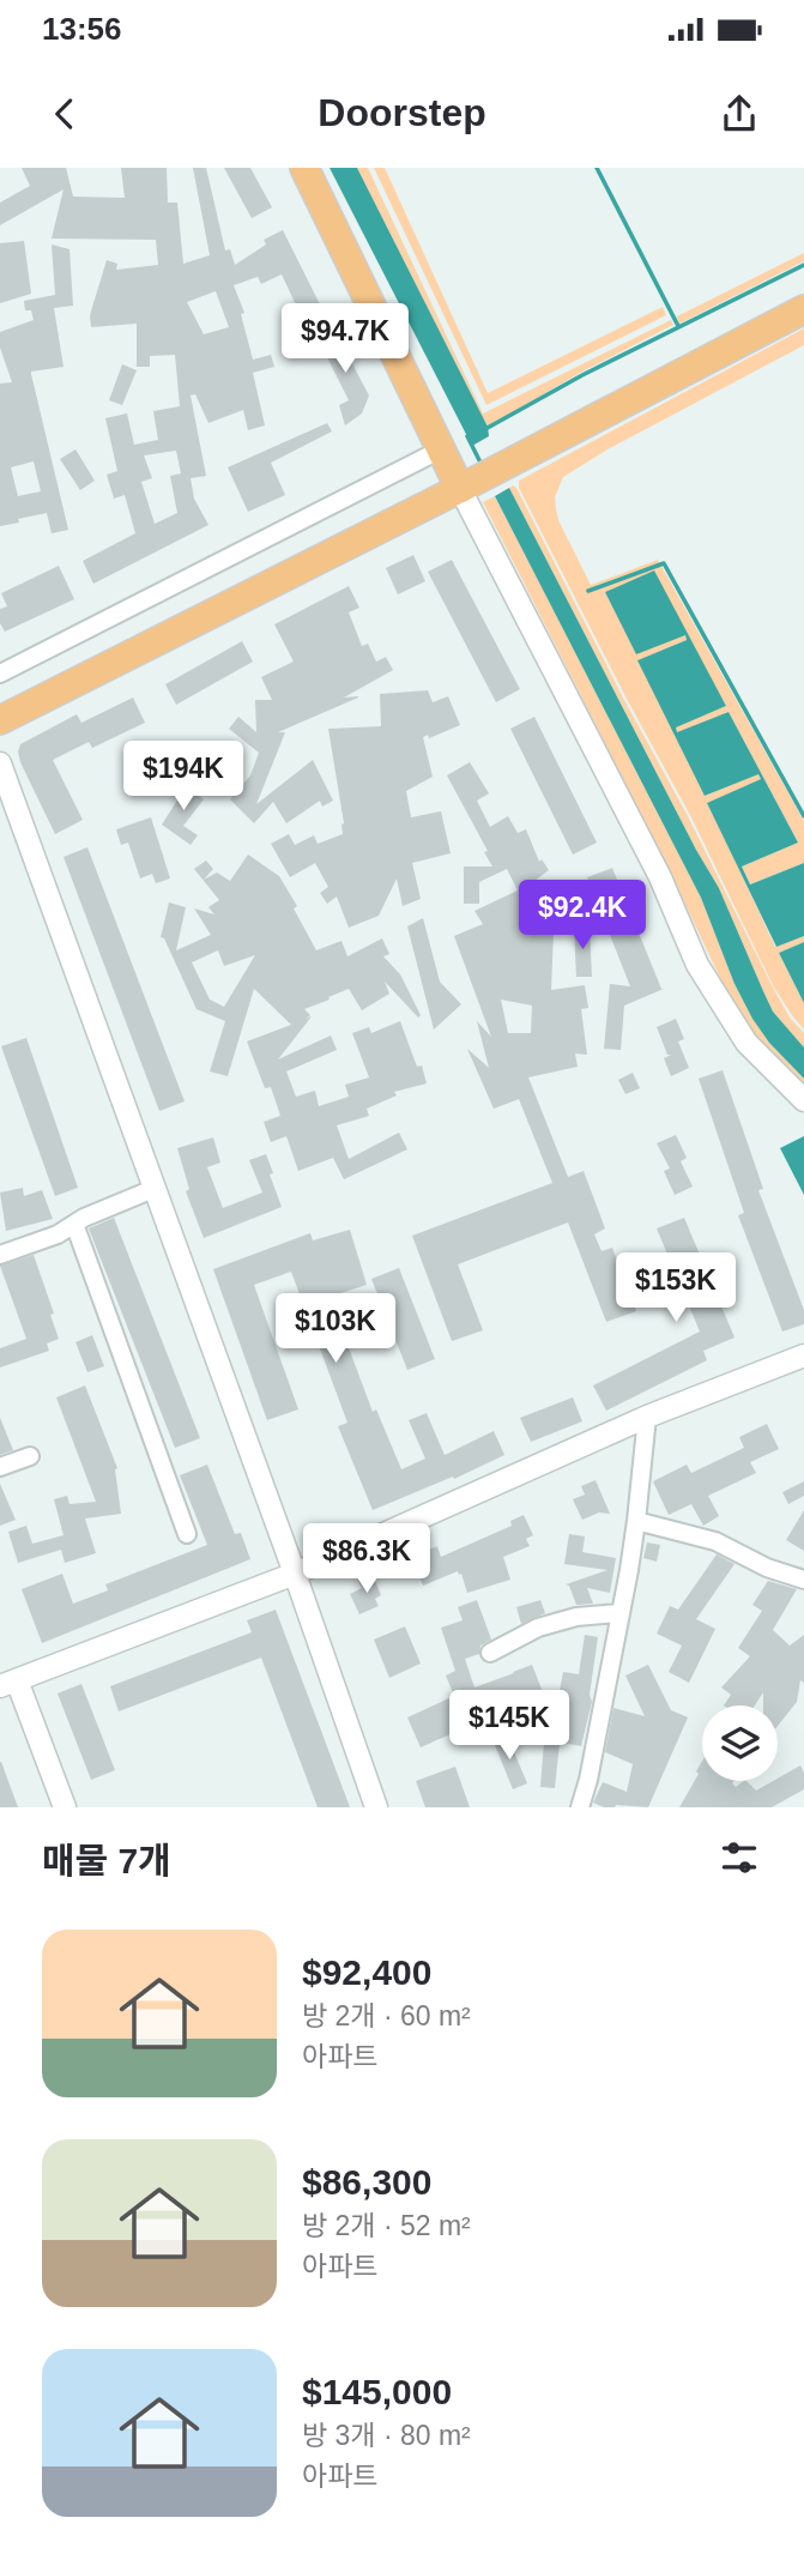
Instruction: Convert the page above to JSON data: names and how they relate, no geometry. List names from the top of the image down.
{
  "page": {
    "status": "13:56",
    "header": "Doorstep",
    "price": [
      "$94.7K",
      "$194K",
      "$92.4K",
      "$153K",
      "$103K",
      "$86.3K",
      "$145K"
    ],
    "heading": "매물 7개",
    "list": [
      {
        "name": "$92,400",
        "note": "방 2개 · 60 m² · 아파트"
      },
      {
        "name": "$86,300",
        "note": "방 2개 · 52 m² · 아파트"
      },
      {
        "name": "$145,000",
        "note": "방 3개 · 80 m² · 아파트"
      }
    ]
  }
}
